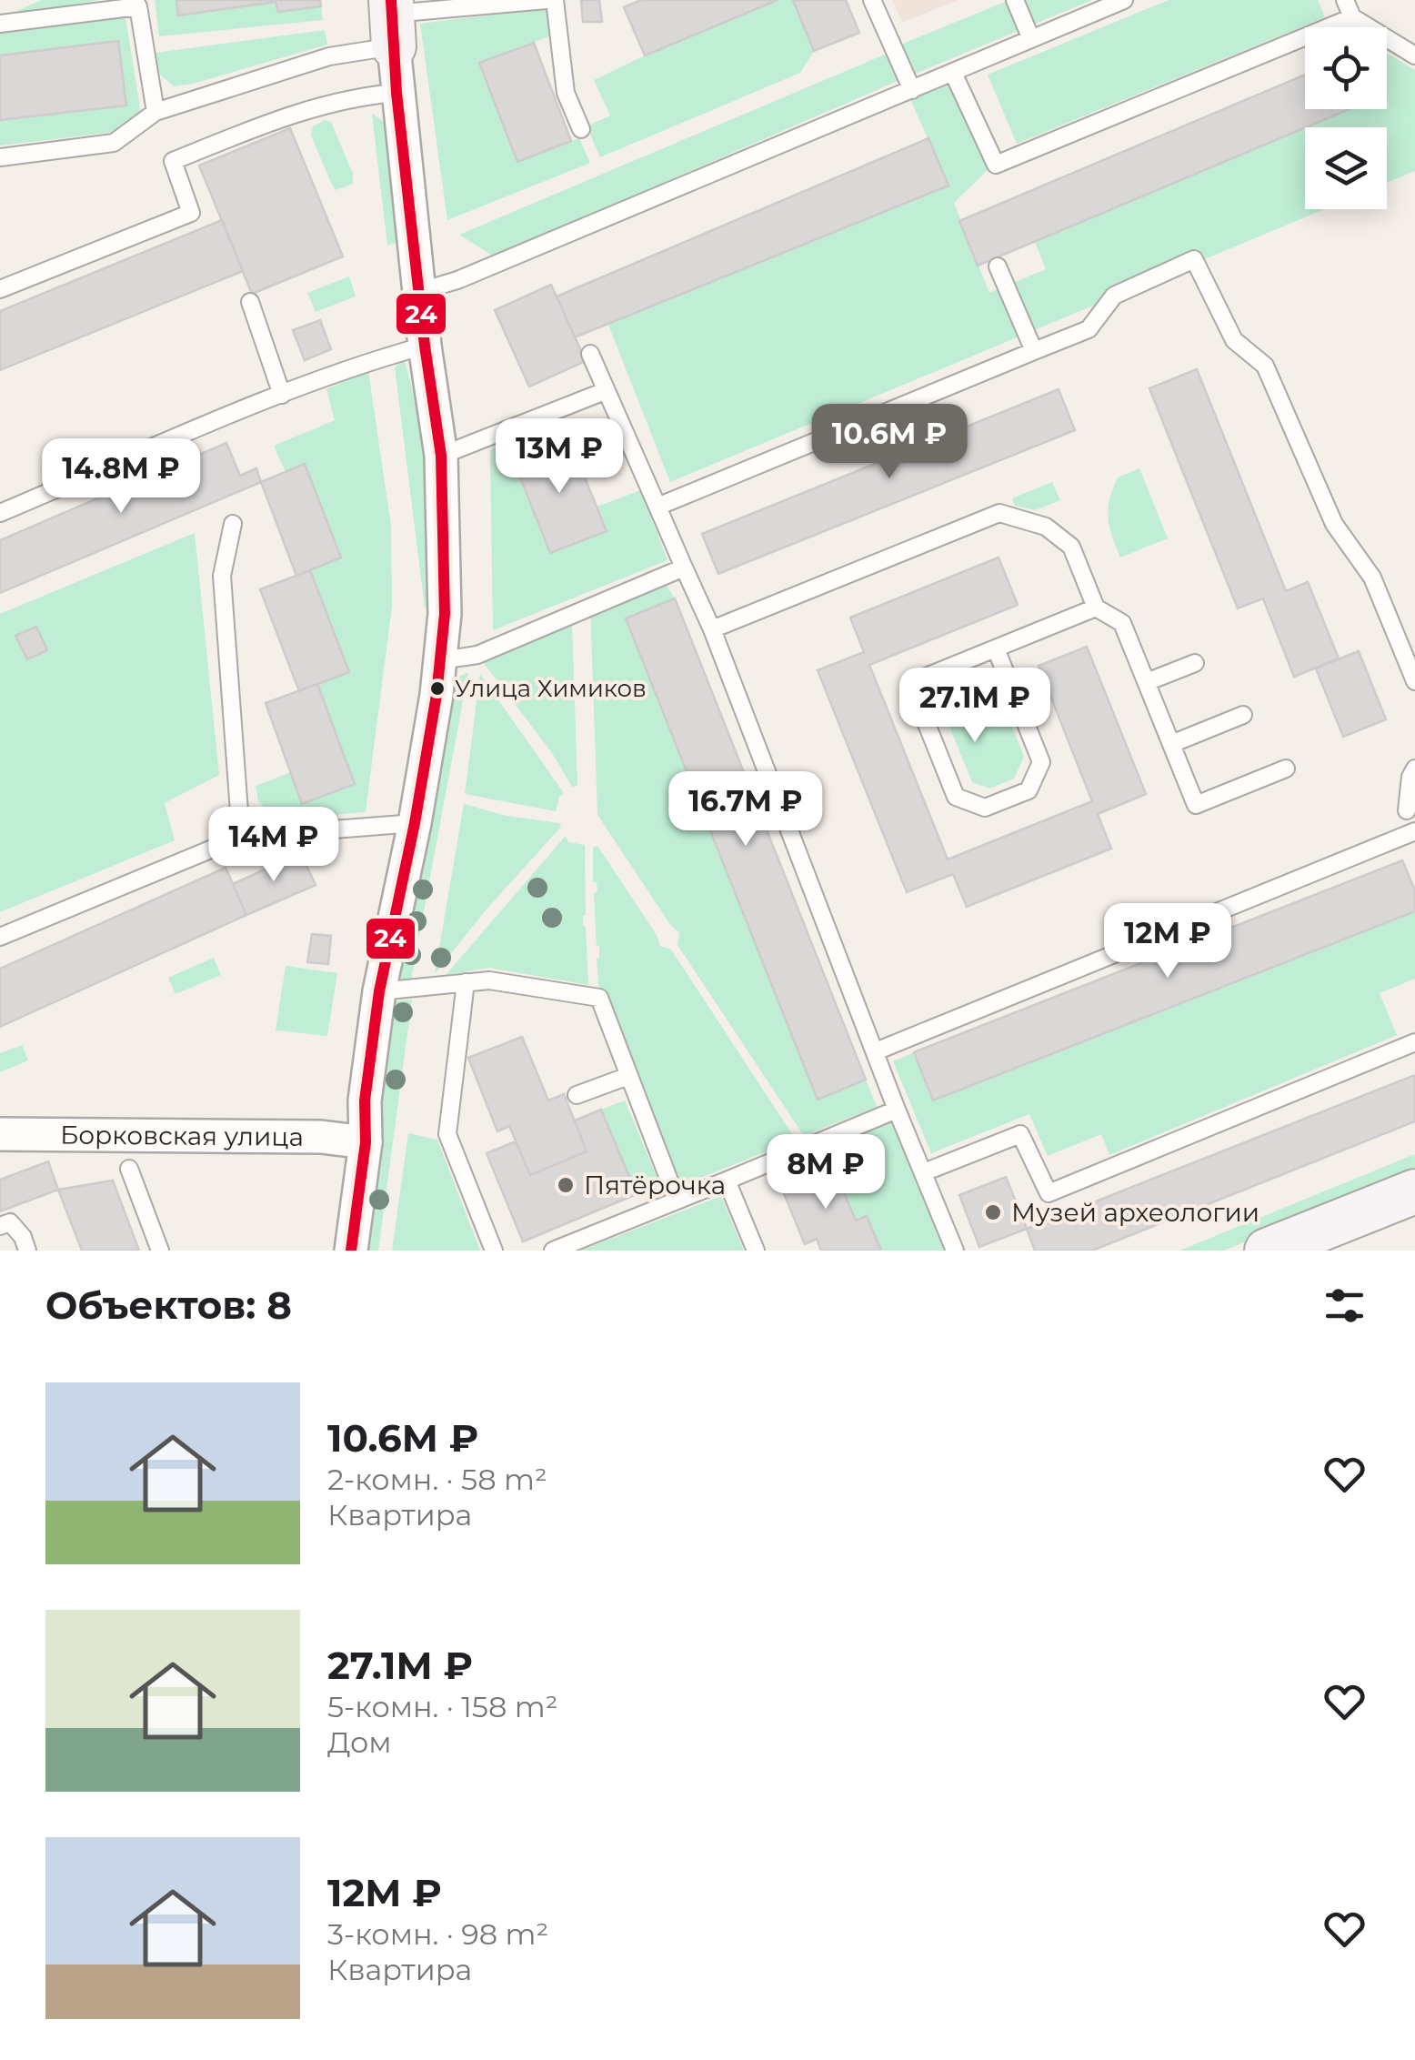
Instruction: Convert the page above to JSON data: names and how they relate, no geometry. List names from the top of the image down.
{
  "streets": {
    "street": ["Борковская улица"]
  },
  "places": ["Улица Химиков", "Пятёрочка", "Музей археологии"],
  "lines": ["transit line 24"],
  "page": {
    "price": [
      "10.6M ₽",
      "13M ₽",
      "14.8M ₽",
      "27.1M ₽",
      "16.7M ₽",
      "14M ₽",
      "12M ₽",
      "8M ₽"
    ],
    "heading": "Объектов: 8",
    "list": [
      {
        "name": "10.6M ₽",
        "note": "2-комн. · 58 m² · Квартира"
      },
      {
        "name": "27.1M ₽",
        "note": "5-комн. · 158 m² · Дом"
      },
      {
        "name": "12M ₽",
        "note": "3-комн. · 98 m² · Квартира"
      }
    ]
  }
}
